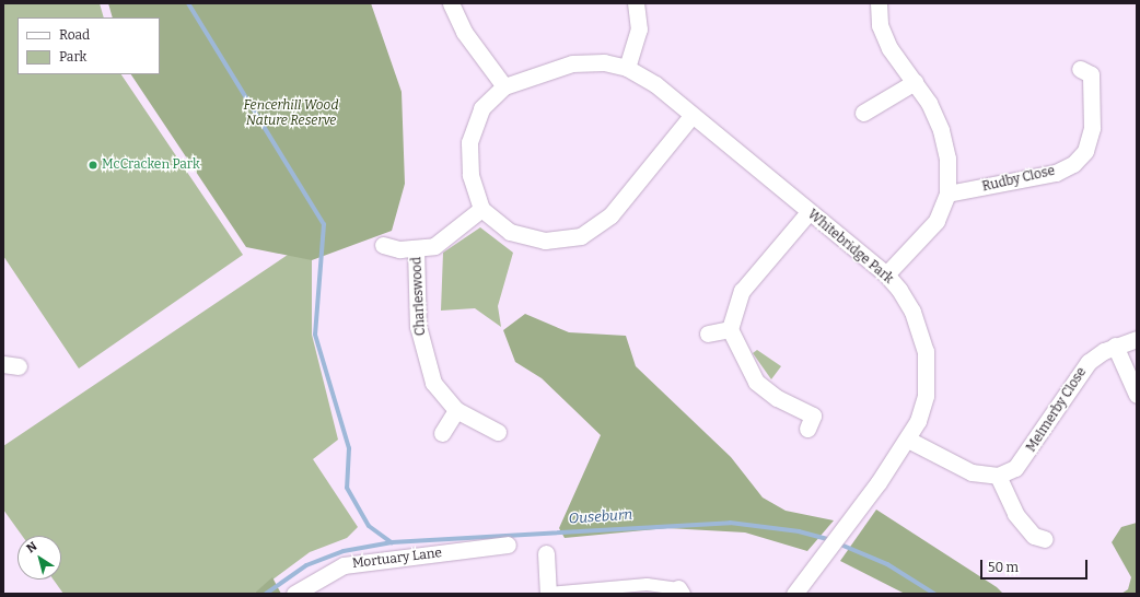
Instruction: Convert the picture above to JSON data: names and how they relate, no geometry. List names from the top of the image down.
{
  "streets": {
    "street": [
      "Rudby Close",
      "Whitebridge Park",
      "Charleswood",
      "Melmerby Close",
      "Mortuary Lane"
    ]
  },
  "water": ["Ouseburn"],
  "parks": ["Fencerhill Wood Nature Reserve"],
  "places": ["McCracken Park"],
  "legend": ["Road", "Park"],
  "scale_bar": "50 m",
  "north": "top left"
}
